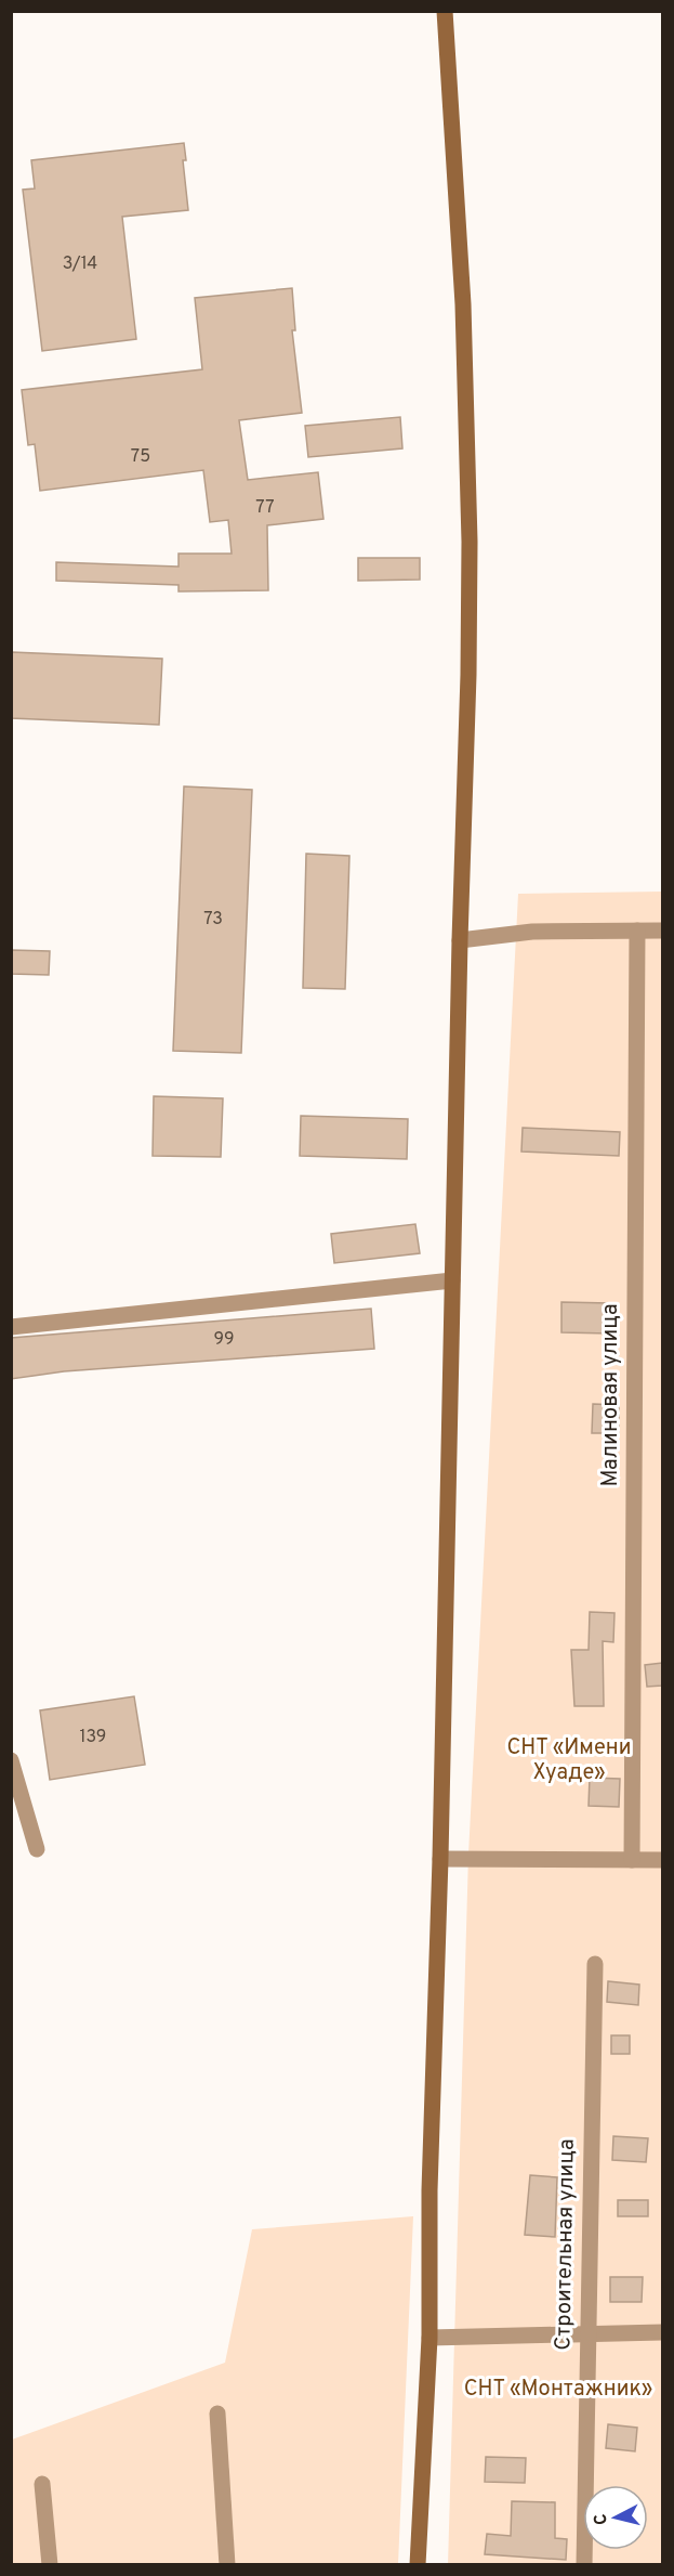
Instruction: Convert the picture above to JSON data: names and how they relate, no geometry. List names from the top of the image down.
{
  "streets": {
    "street": ["Малиновая улица", "Строительная улица"]
  },
  "parks": ["СНТ «Имени Хуаде»", "СНТ «Монтажник»"],
  "house_numbers": [
    "3/14",
    "75",
    "77",
    "73",
    "99",
    "139"
  ],
  "north": "left"
}
